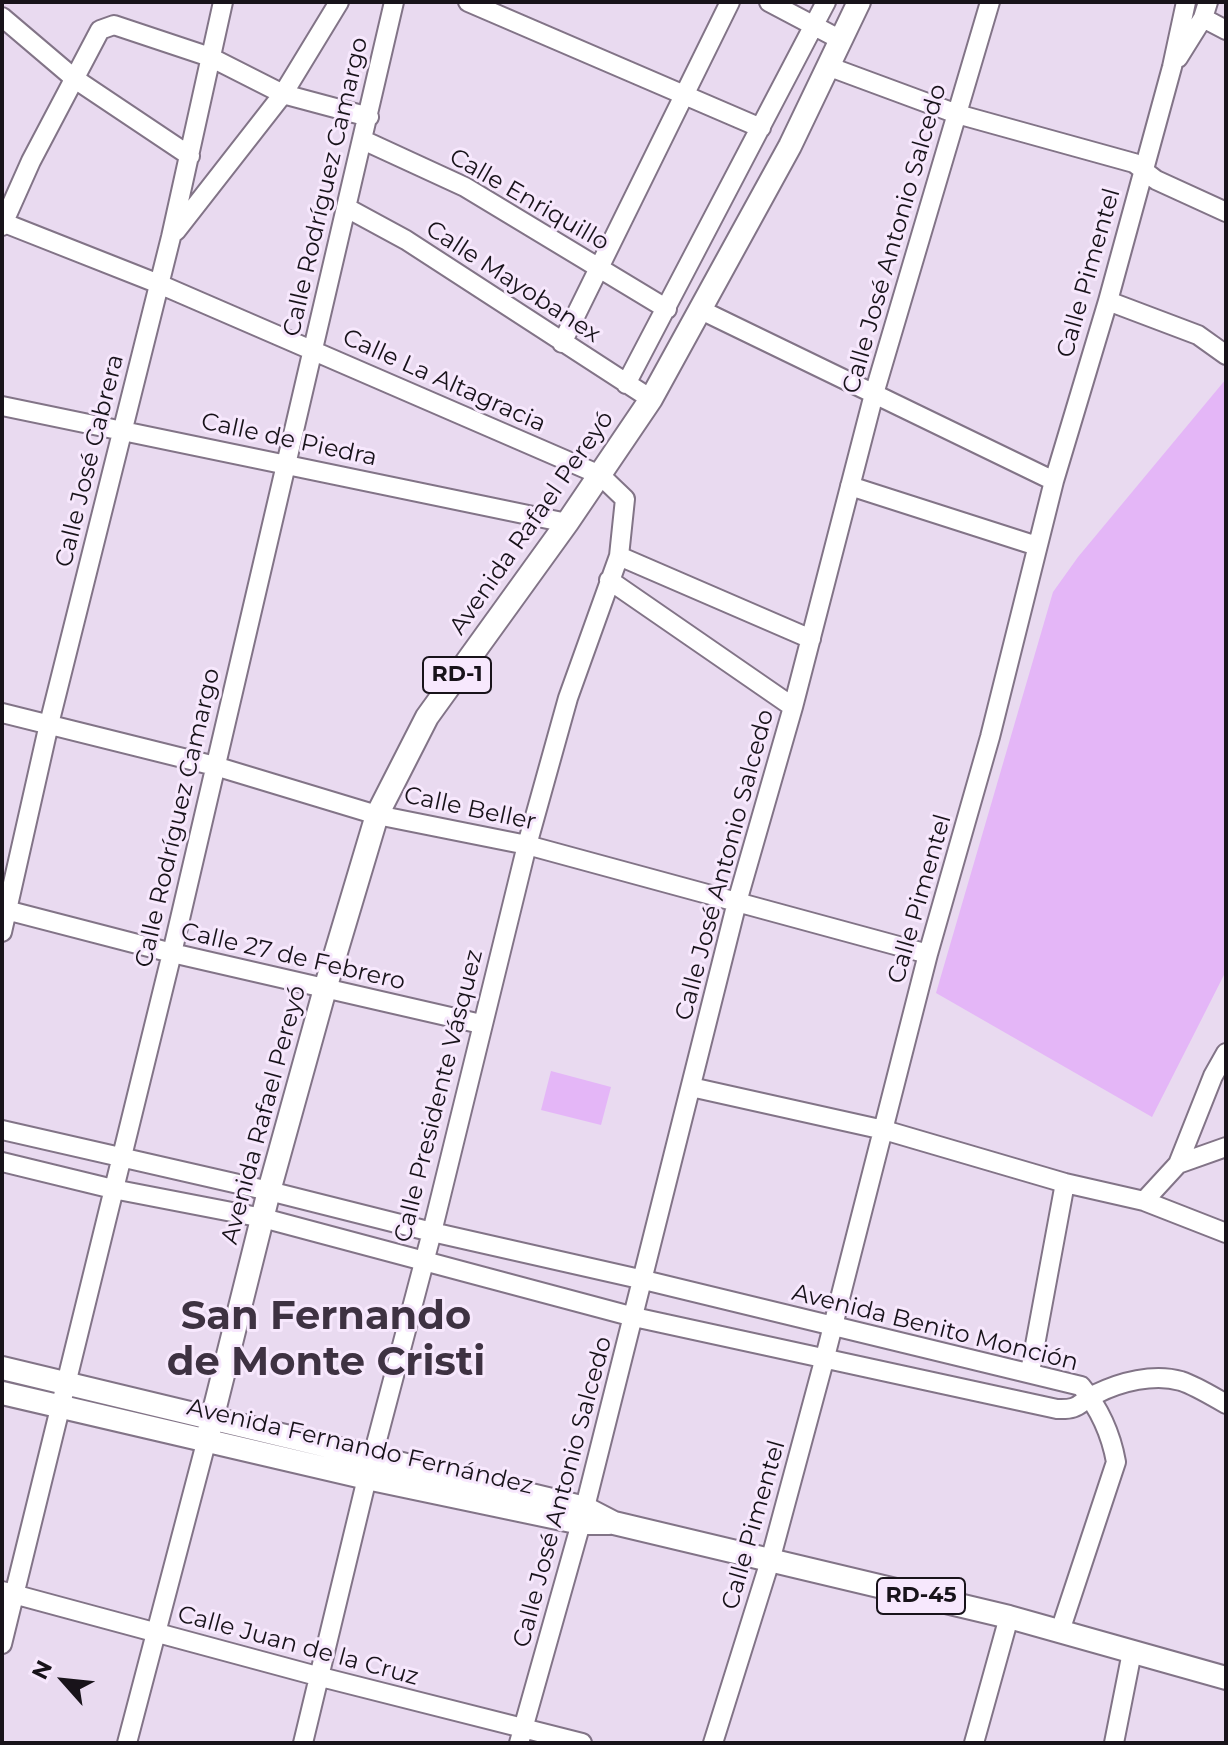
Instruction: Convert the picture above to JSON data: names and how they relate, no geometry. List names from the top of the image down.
{
  "streets": {
    "main road": [
      "Avenida Rafael Pereyó",
      "RD-1",
      "Avenida Fernando Fernández",
      "RD-45"
    ],
    "street": [
      "Calle Rodríguez Camargo",
      "Calle Enriquillo",
      "Calle José Antonio Salcedo",
      "Calle Pimentel",
      "Calle Mayobanex",
      "Calle La Altagracia",
      "Calle de Piedra",
      "Calle José Cabrera",
      "Calle Beller",
      "Calle 27 de Febrero",
      "Calle Presidente Vásquez",
      "Avenida Benito Monción",
      "Calle Juan de la Cruz"
    ]
  },
  "crossings": [
    ["Calle Rodríguez Camargo", "Calle Enriquillo"],
    ["Calle Rodríguez Camargo", "Calle Mayobanex"],
    ["Calle Rodríguez Camargo", "Calle La Altagracia"],
    ["Calle Rodríguez Camargo", "Calle de Piedra"],
    ["Calle Rodríguez Camargo", "Calle Beller"],
    ["Calle Rodríguez Camargo", "Calle 27 de Febrero"],
    ["Calle Rodríguez Camargo", "Avenida Benito Monción"],
    ["Calle Rodríguez Camargo", "Avenida Fernando Fernández"],
    ["Calle Rodríguez Camargo", "Calle Juan de la Cruz"],
    ["Calle José Antonio Salcedo", "Calle Beller"],
    ["Calle José Antonio Salcedo", "Avenida Benito Monción"],
    ["Calle José Antonio Salcedo", "Avenida Fernando Fernández"],
    ["Calle José Antonio Salcedo", "Calle Juan de la Cruz"],
    ["Calle Pimentel", "Calle Beller"],
    ["Calle Pimentel", "Avenida Benito Monción"],
    ["Calle Pimentel", "Avenida Fernando Fernández"],
    ["Calle Mayobanex", "Avenida Rafael Pereyó"],
    ["Calle La Altagracia", "Calle José Cabrera"],
    ["Calle La Altagracia", "Avenida Rafael Pereyó"],
    ["Calle La Altagracia", "Calle Presidente Vásquez"],
    ["Calle de Piedra", "Calle José Cabrera"],
    ["Calle de Piedra", "Avenida Rafael Pereyó"],
    ["Calle José Cabrera", "Calle Beller"],
    ["Calle José Cabrera", "Calle 27 de Febrero"],
    ["Avenida Rafael Pereyó", "RD-1"],
    ["Avenida Rafael Pereyó", "Calle Beller"],
    ["Avenida Rafael Pereyó", "Calle 27 de Febrero"],
    ["Avenida Rafael Pereyó", "Calle Presidente Vásquez"],
    ["Avenida Rafael Pereyó", "Avenida Benito Monción"],
    ["Avenida Rafael Pereyó", "Avenida Fernando Fernández"],
    ["RD-1", "Avenida Fernando Fernández"],
    ["RD-1", "Calle Juan de la Cruz"],
    ["Calle Beller", "Calle Presidente Vásquez"],
    ["Calle 27 de Febrero", "Calle Presidente Vásquez"],
    ["Calle Presidente Vásquez", "Avenida Benito Monción"],
    ["Calle Presidente Vásquez", "Avenida Fernando Fernández"],
    ["Calle Presidente Vásquez", "Calle Juan de la Cruz"]
  ],
  "districts": ["San Fernando de Monte Cristi"],
  "north": "top left"
}
